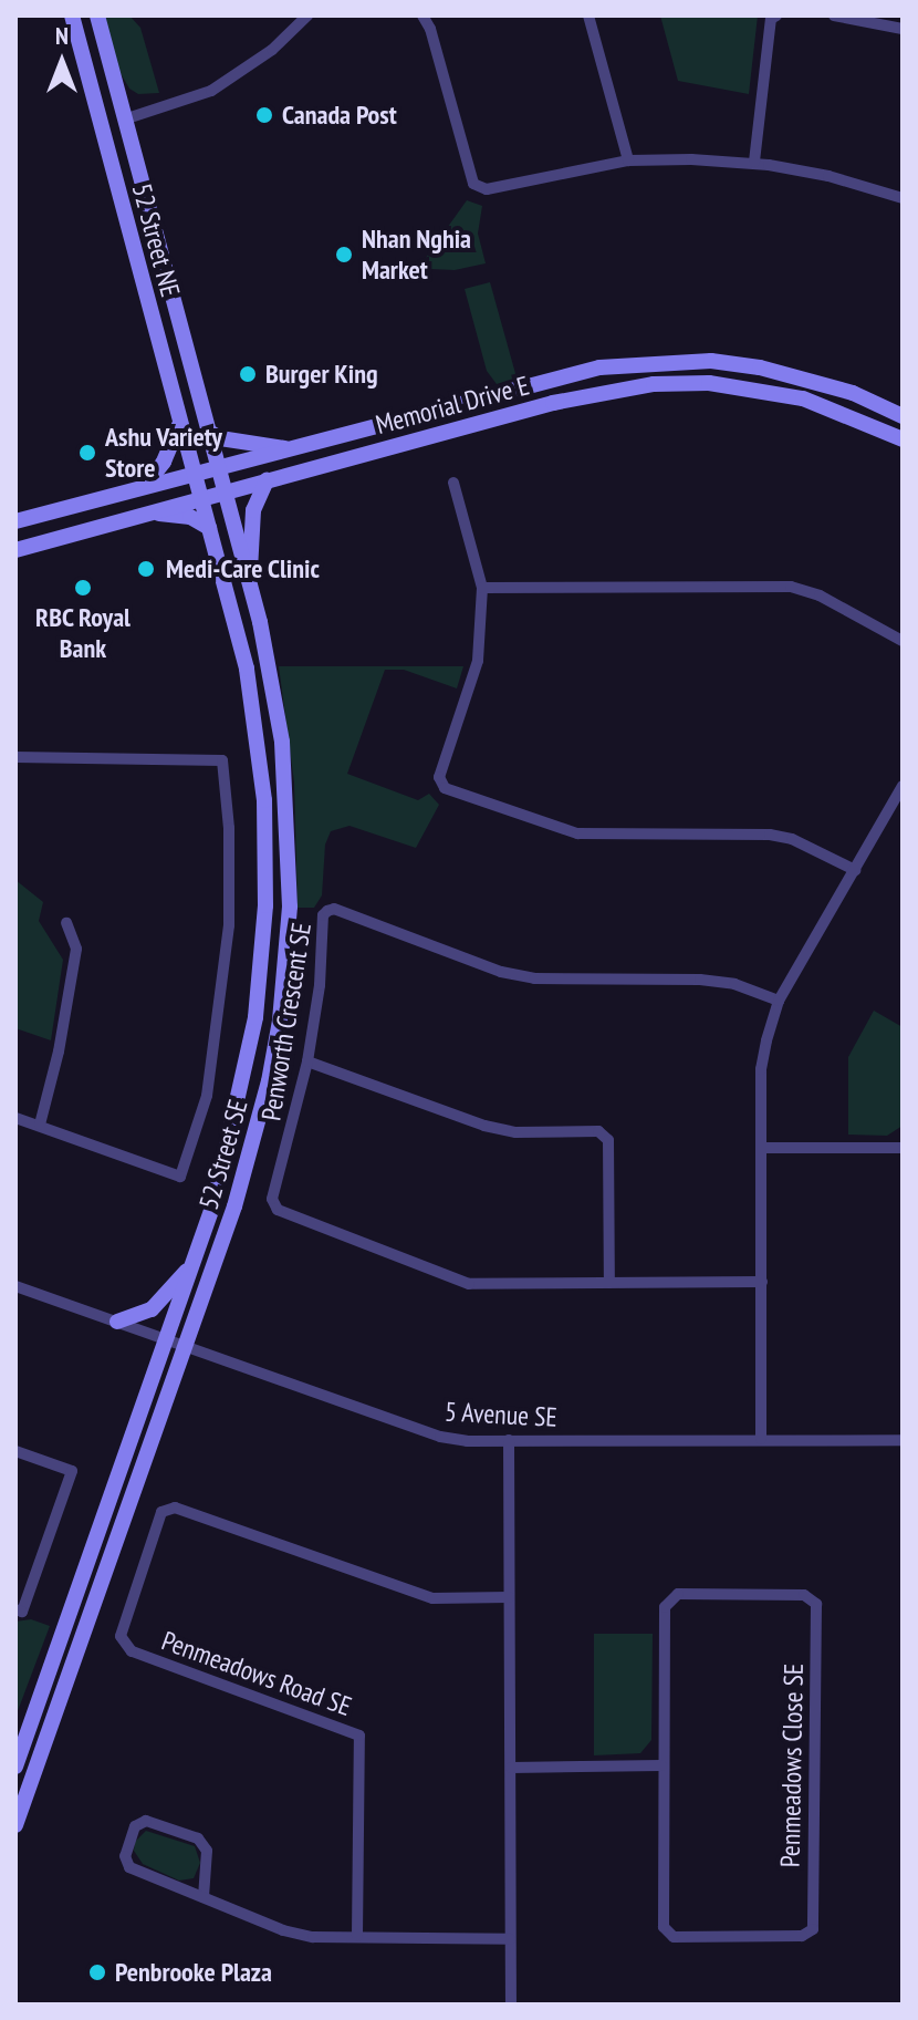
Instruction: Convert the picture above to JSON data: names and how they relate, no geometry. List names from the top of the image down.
{
  "streets": {
    "main road": ["52 Street NE", "Memorial Drive E", "52 Street SE"],
    "street": [
      "Penworth Crescent SE",
      "5 Avenue SE",
      "Penmeadows Road SE",
      "Penmeadows Close SE"
    ]
  },
  "crossings": [
    ["52 Street NE", "Memorial Drive E"],
    ["52 Street NE", "52 Street SE"],
    ["Memorial Drive E", "52 Street SE"],
    ["52 Street SE", "5 Avenue SE"]
  ],
  "places": [
    "Canada Post",
    "Nhan Nghia Market",
    "Burger King",
    "Ashu Variety Store",
    "Medi-Care Clinic",
    "RBC Royal Bank",
    "Penbrooke Plaza"
  ],
  "north": "top"
}
